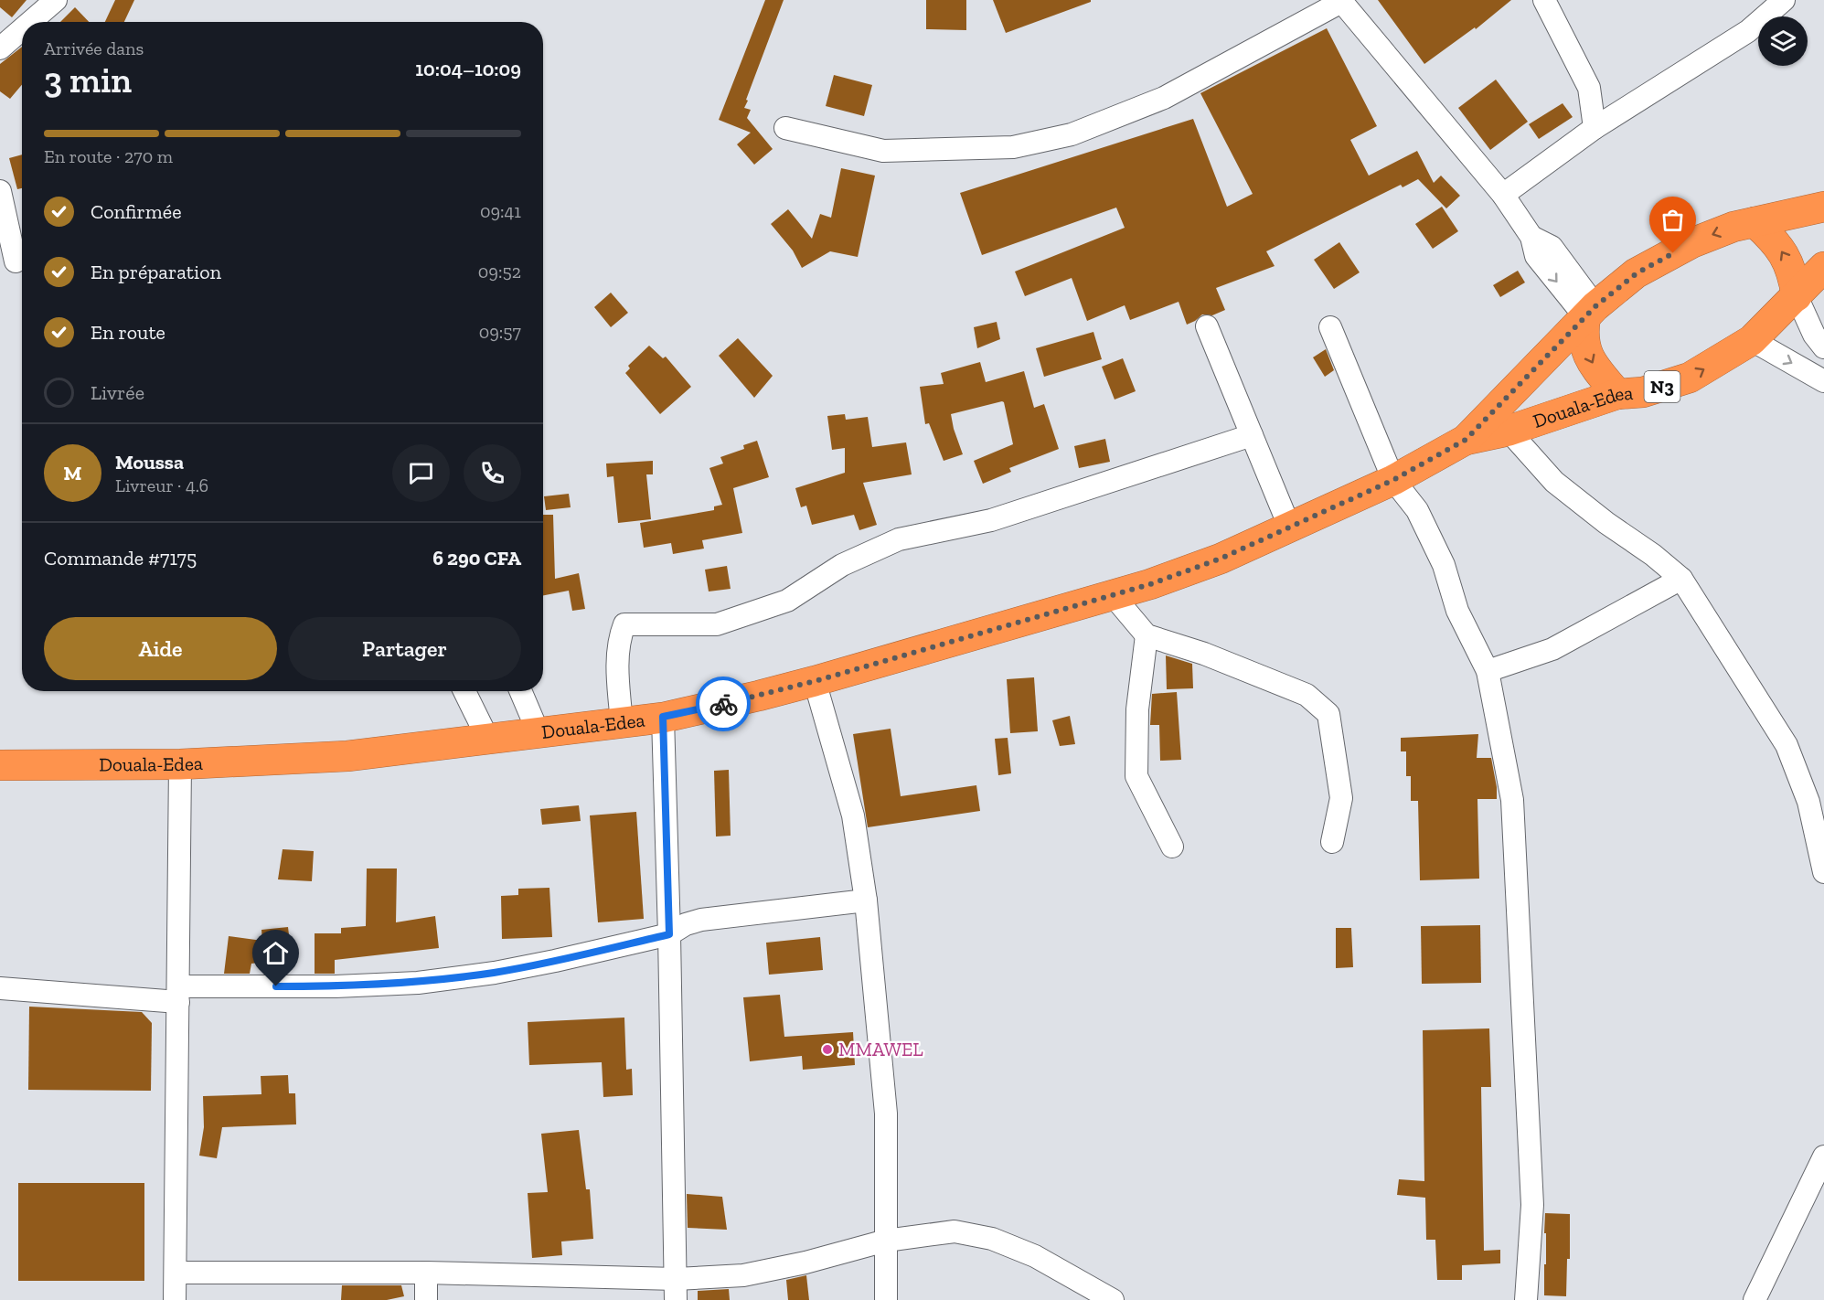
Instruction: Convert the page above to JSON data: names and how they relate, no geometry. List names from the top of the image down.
{
  "streets": {
    "highway": ["N3", "Douala-Edea"]
  },
  "places": ["MMAWEL"],
  "page": {
    "heading": ["3 min", "Arrivée dans", "10:04–10:09"],
    "panel": [
      "Moussa",
      "Livreur · 4.6",
      "Commande #7175",
      "6 290 CFA"
    ],
    "bar": "En route · 270 m",
    "list": [
      ["Confirmée", "09:41"],
      ["En préparation", "09:52"],
      ["En route", "09:57"],
      "Livrée"
    ],
    "round": "M",
    "buttons": ["Aide", "Partager"]
  }
}
